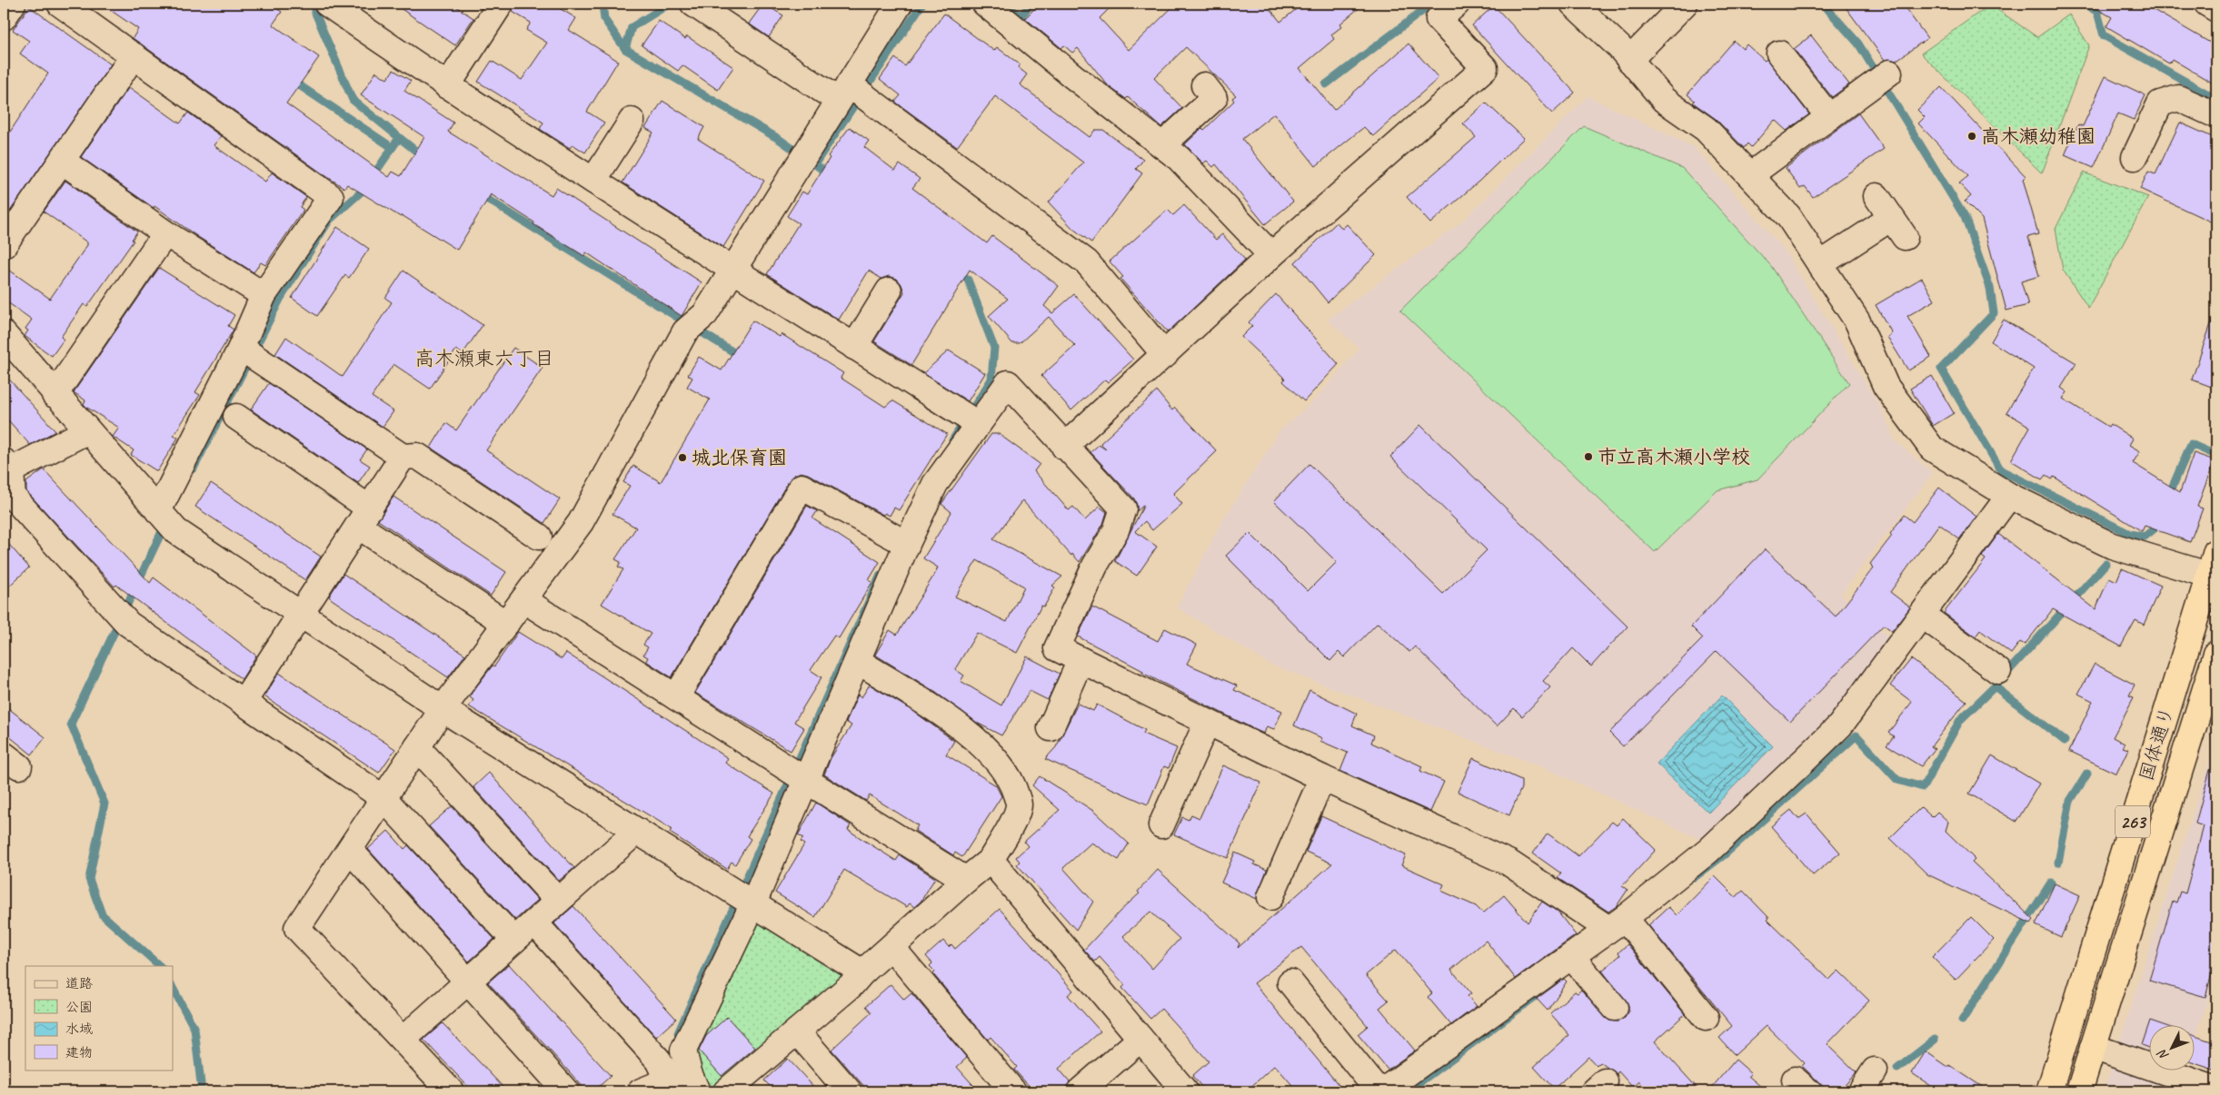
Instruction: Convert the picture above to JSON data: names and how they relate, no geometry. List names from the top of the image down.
{
  "streets": {
    "highway": ["国体通り", "263"]
  },
  "districts": ["高木瀬東六丁目"],
  "places": ["高木瀬幼稚園", "市立高木瀬小学校", "城北保育園"],
  "legend": [
    "道路",
    "公園",
    "水域",
    "建物"
  ],
  "north": "bottom left"
}
